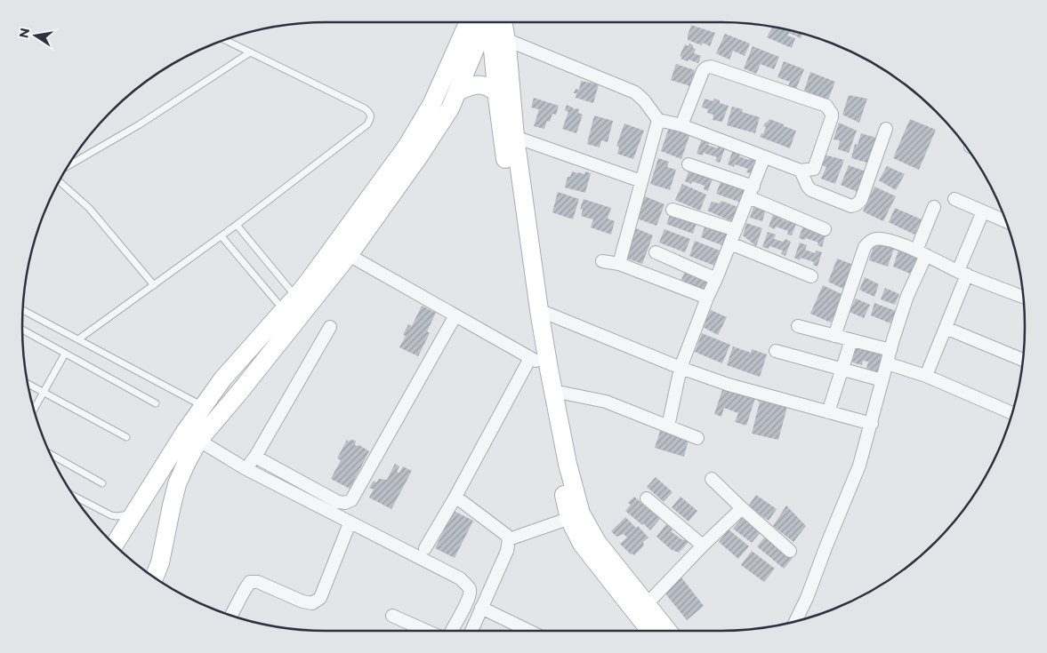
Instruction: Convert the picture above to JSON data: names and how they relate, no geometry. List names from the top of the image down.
{
  "north": "left"
}
